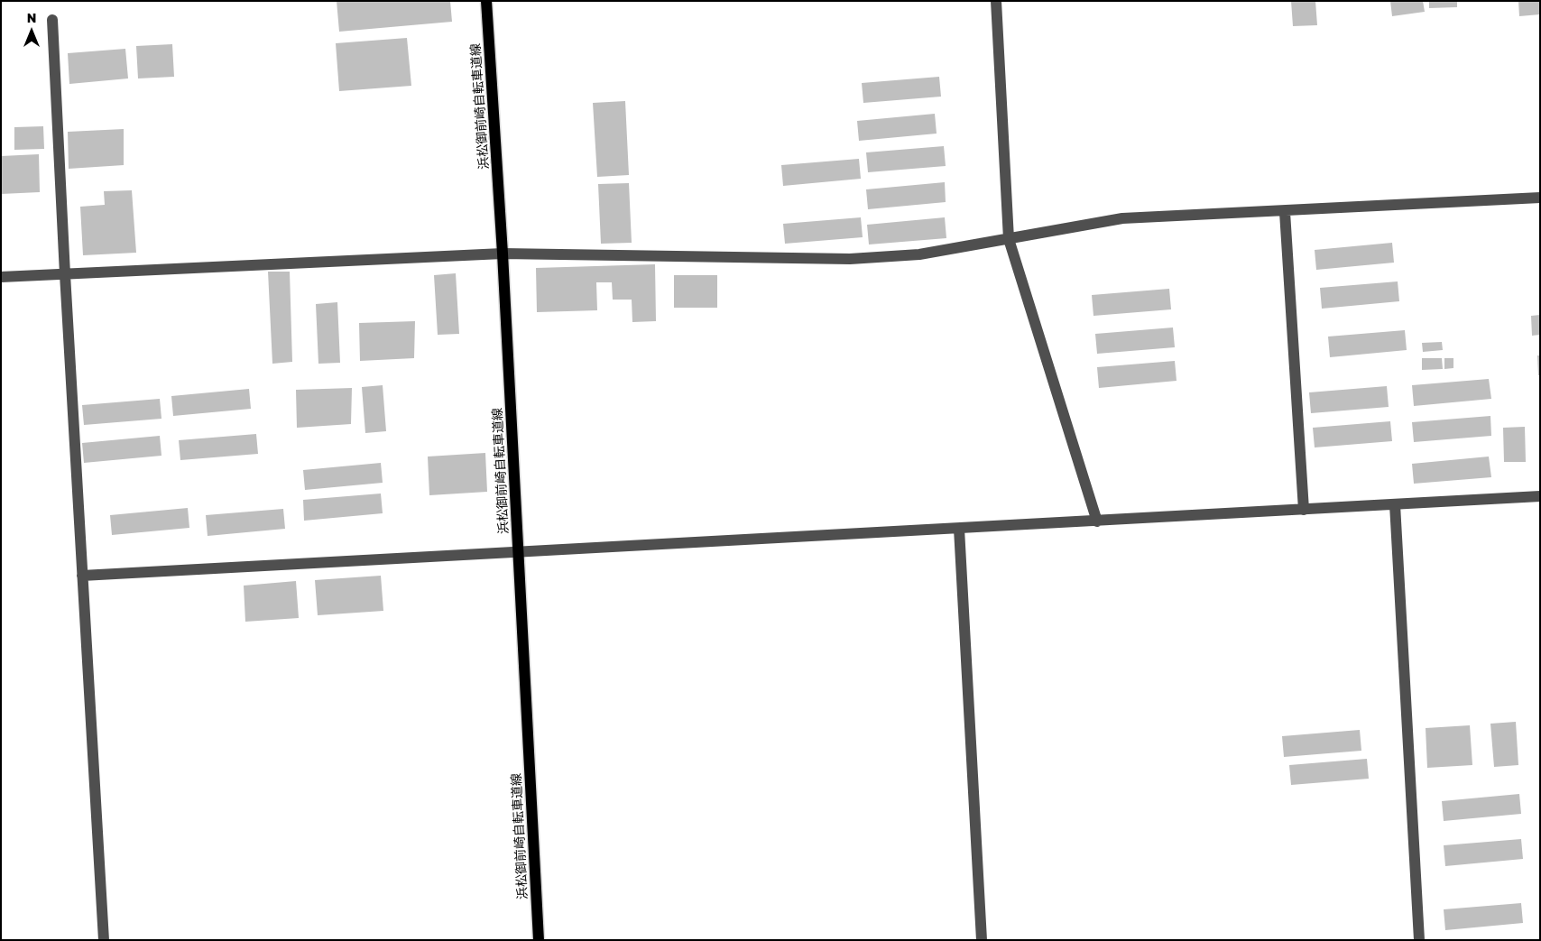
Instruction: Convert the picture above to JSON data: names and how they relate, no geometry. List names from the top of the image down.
{
  "streets": {
    "main road": ["浜松御前崎自転車道線"]
  },
  "north": "top"
}
